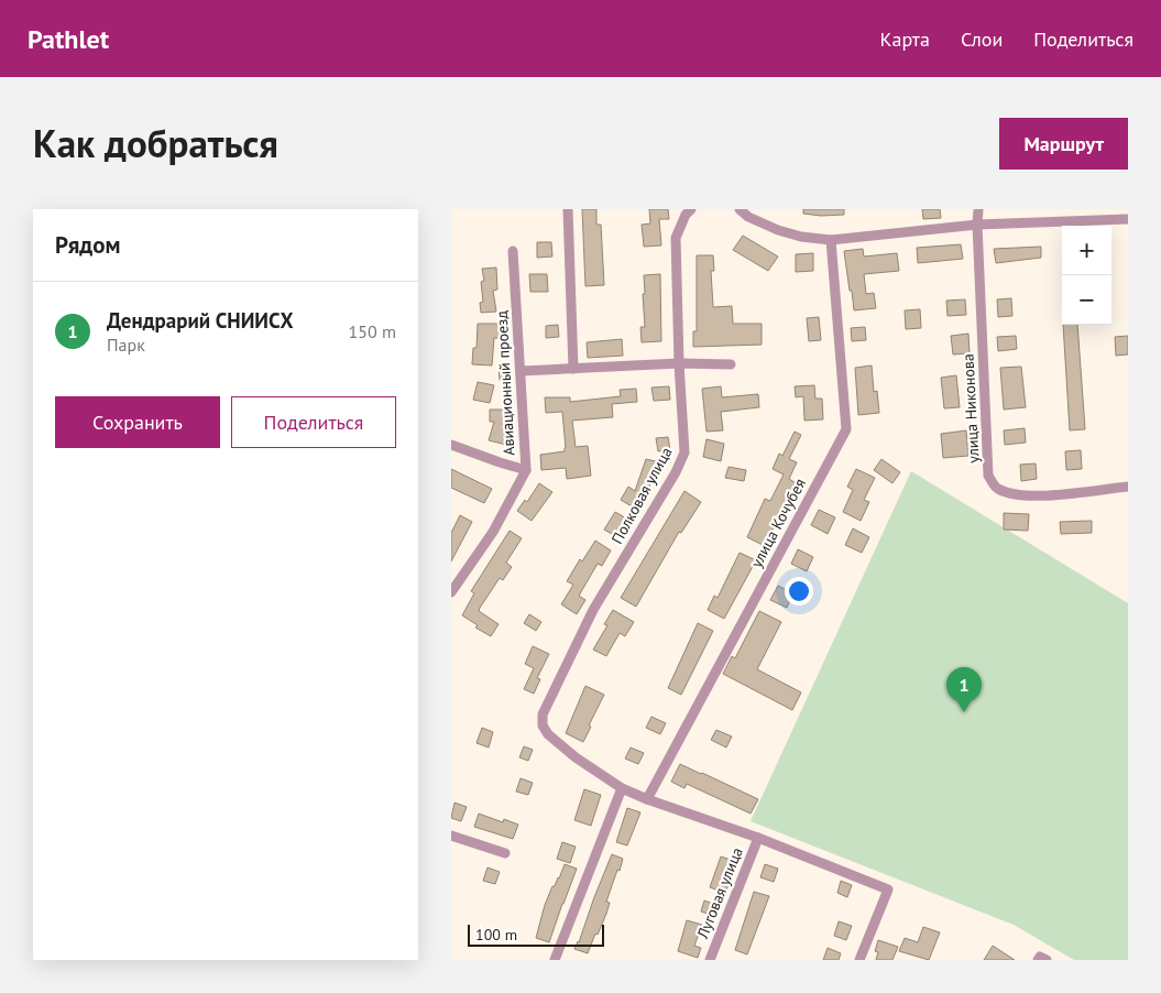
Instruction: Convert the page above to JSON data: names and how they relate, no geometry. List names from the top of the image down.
{
  "streets": {
    "street": [
      "Авиационный проезд",
      "улица Никонова",
      "Полковая улица",
      "улица Кочубея",
      "Луговая улица"
    ]
  },
  "scale_bar": "100 m",
  "page": {
    "header": "Pathlet",
    "nav": ["Карта", "Слои", "Поделиться"],
    "title": "Как добраться",
    "buttons": [
      "Маршрут",
      ["Сохранить", "Поделиться"]
    ],
    "heading": "Рядом",
    "map_buttons": ["+", "−"],
    "list": [
      {
        "mark": "1",
        "name": "Дендрарий СНИИСХ",
        "note": "Парк",
        "value": "150 m"
      }
    ],
    "pins": "1",
    "scale": "100 m"
  }
}
